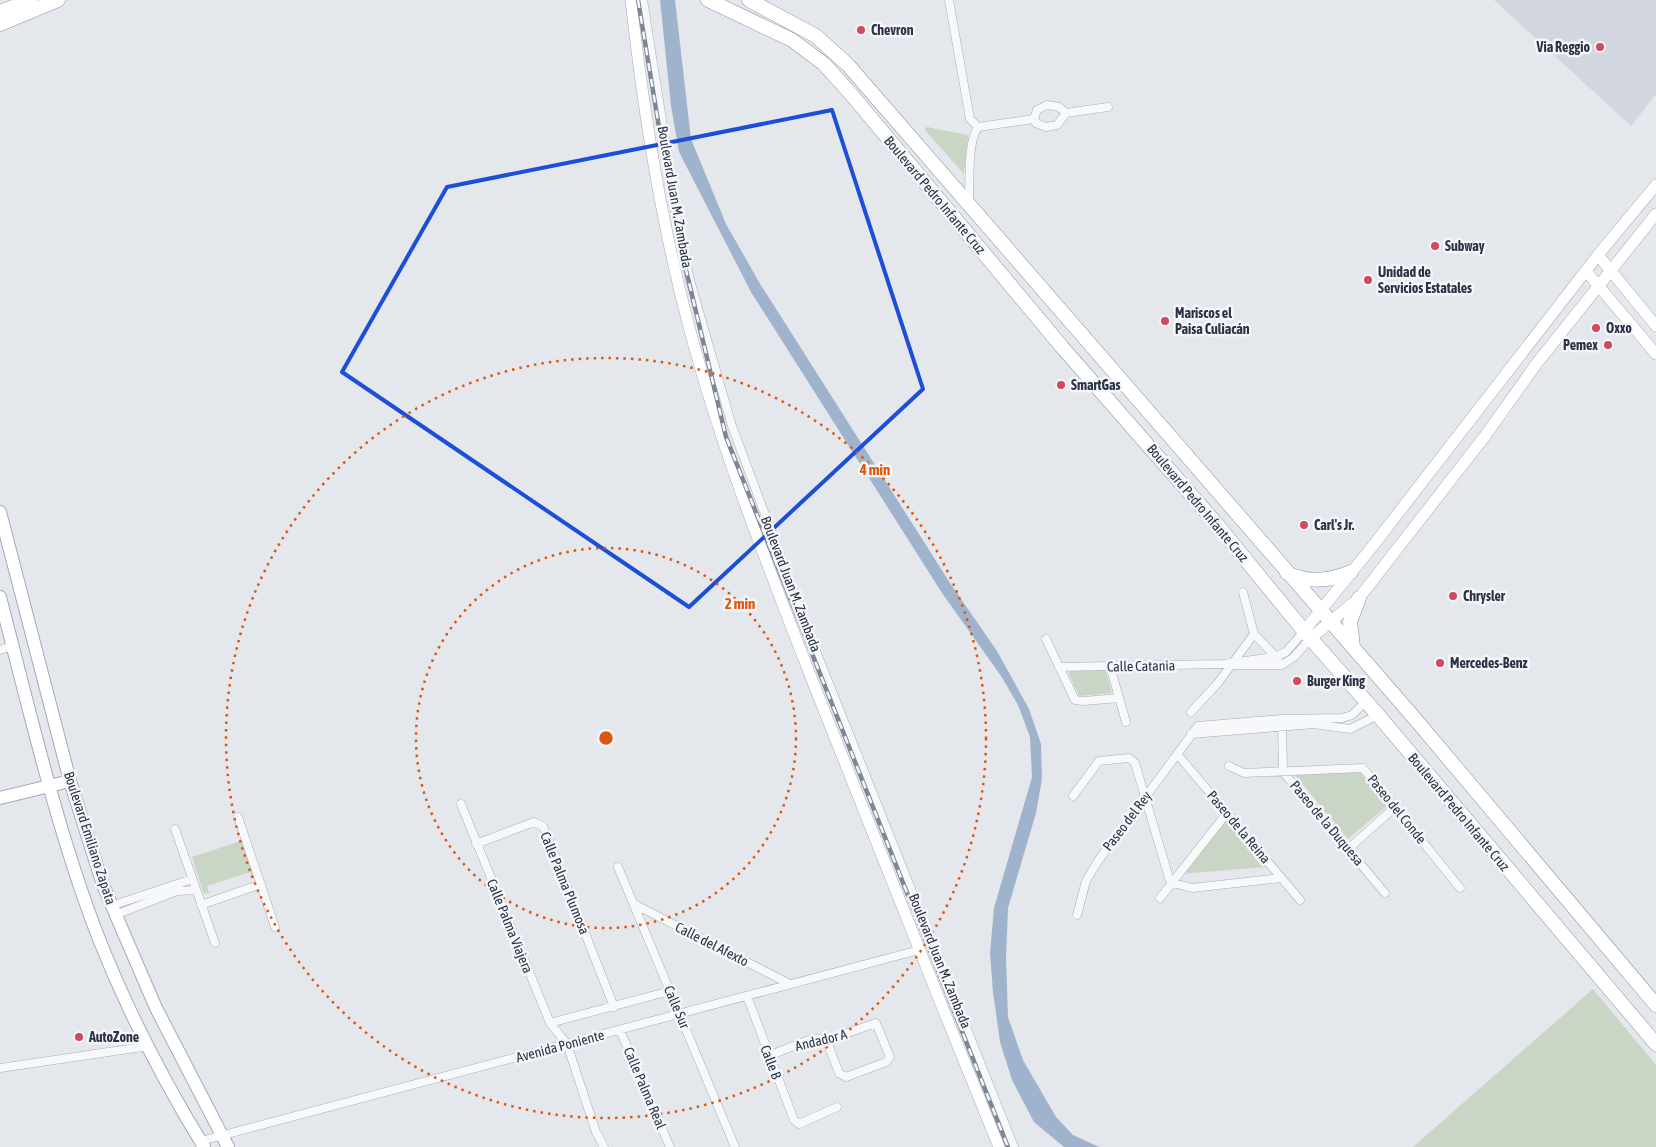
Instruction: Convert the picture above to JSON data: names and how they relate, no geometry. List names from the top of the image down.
{
  "streets": {
    "highway": ["Boulevard Pedro Infante Cruz"],
    "main road": ["Boulevard Emiliano Zapata"],
    "street": [
      "Boulevard Juan M. Zambada",
      "Calle Catania",
      "Paseo del Conde",
      "Paseo del Rey",
      "Paseo de la Duquesa",
      "Paseo de la Reina",
      "Calle Palma Plumosa",
      "Calle Palma Viajera",
      "Calle del Afexto",
      "Calle Sur",
      "Andador A",
      "Avenida Poniente",
      "Calle B",
      "Calle Palma Real"
    ]
  },
  "crossings": [
    ["Boulevard Pedro Infante Cruz", "Paseo del Rey"],
    ["Boulevard Juan M. Zambada", "Avenida Poniente"],
    ["Paseo del Conde", "Paseo de la Duquesa"],
    ["Paseo del Rey", "Paseo de la Duquesa"],
    ["Paseo del Rey", "Paseo de la Reina"],
    ["Boulevard Emiliano Zapata", "Avenida Poniente"],
    ["Calle Palma Plumosa", "Calle Palma Viajera"],
    ["Calle Palma Viajera", "Avenida Poniente"],
    ["Calle del Afexto", "Calle Sur"],
    ["Calle del Afexto", "Avenida Poniente"],
    ["Calle Sur", "Avenida Poniente"],
    ["Andador A", "Calle B"],
    ["Avenida Poniente", "Calle B"],
    ["Avenida Poniente", "Calle Palma Real"]
  ],
  "places": [
    "Chevron",
    "Via Reggio",
    "Subway",
    "Unidad de Servicios Estatales",
    "Mariscos el Paisa Culiacán",
    "Oxxo",
    "Pemex",
    "SmartGas",
    "Carl's Jr.",
    "Chrysler",
    "Mercedes-Benz",
    "Burger King",
    "AutoZone"
  ],
  "rings": ["4 min", "2 min"]
}
